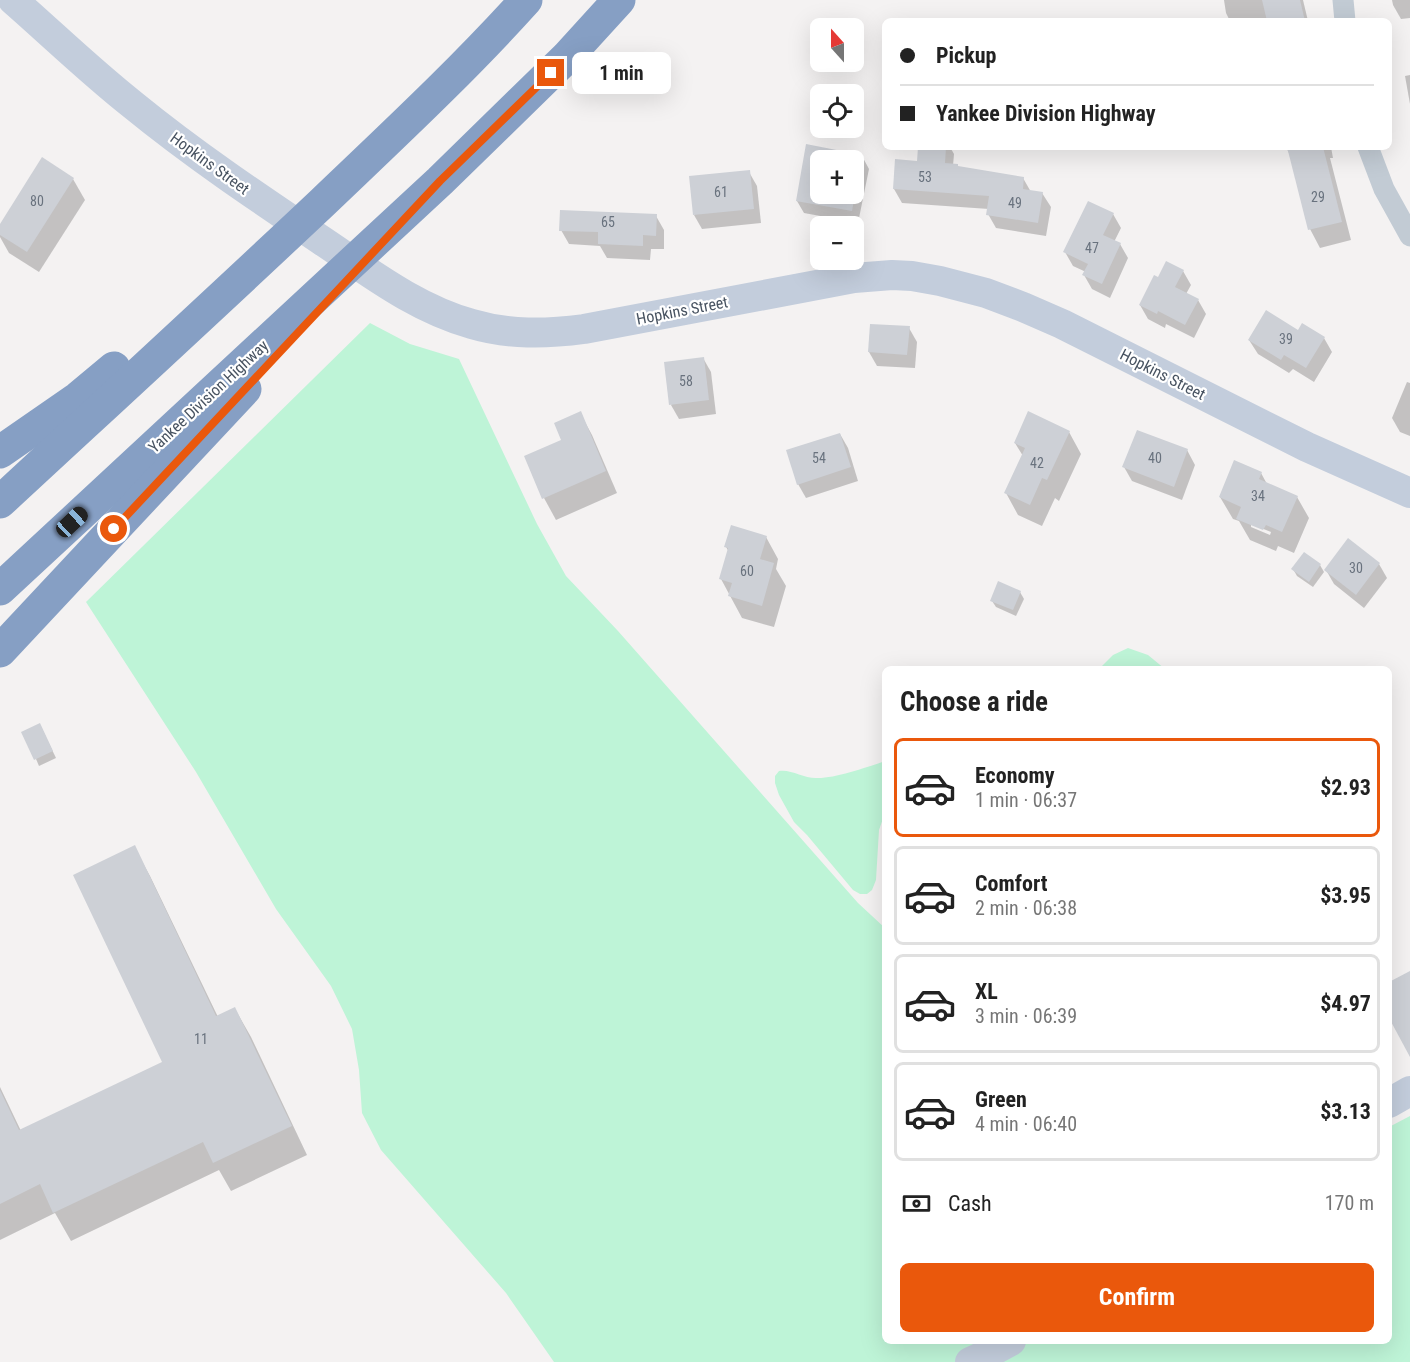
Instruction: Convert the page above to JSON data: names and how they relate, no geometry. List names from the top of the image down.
{
  "streets": {
    "highway": ["Yankee Division Highway"],
    "main road": ["Hopkins Street"]
  },
  "house_numbers": [
    "53",
    "61",
    "29",
    "80",
    "49",
    "65",
    "47",
    "39",
    "58",
    "54",
    "40",
    "42",
    "34",
    "30",
    "60",
    "11"
  ],
  "north": "top",
  "page": {
    "map_buttons": ["+", "−"],
    "banner": ["Pickup", "Yankee Division Highway"],
    "bubble": "1 min",
    "heading": "Choose a ride",
    "list": [
      {
        "name": "Economy",
        "note": "1 min · 06:37",
        "value": "$2.93"
      },
      {
        "name": "Comfort",
        "note": "2 min · 06:38",
        "value": "$3.95"
      },
      {
        "name": "XL",
        "note": "3 min · 06:39",
        "value": "$4.97"
      },
      {
        "name": "Green",
        "note": "4 min · 06:40",
        "value": "$3.13"
      }
    ],
    "pay": ["Cash", "170 m"],
    "buttons": "Confirm"
  }
}
